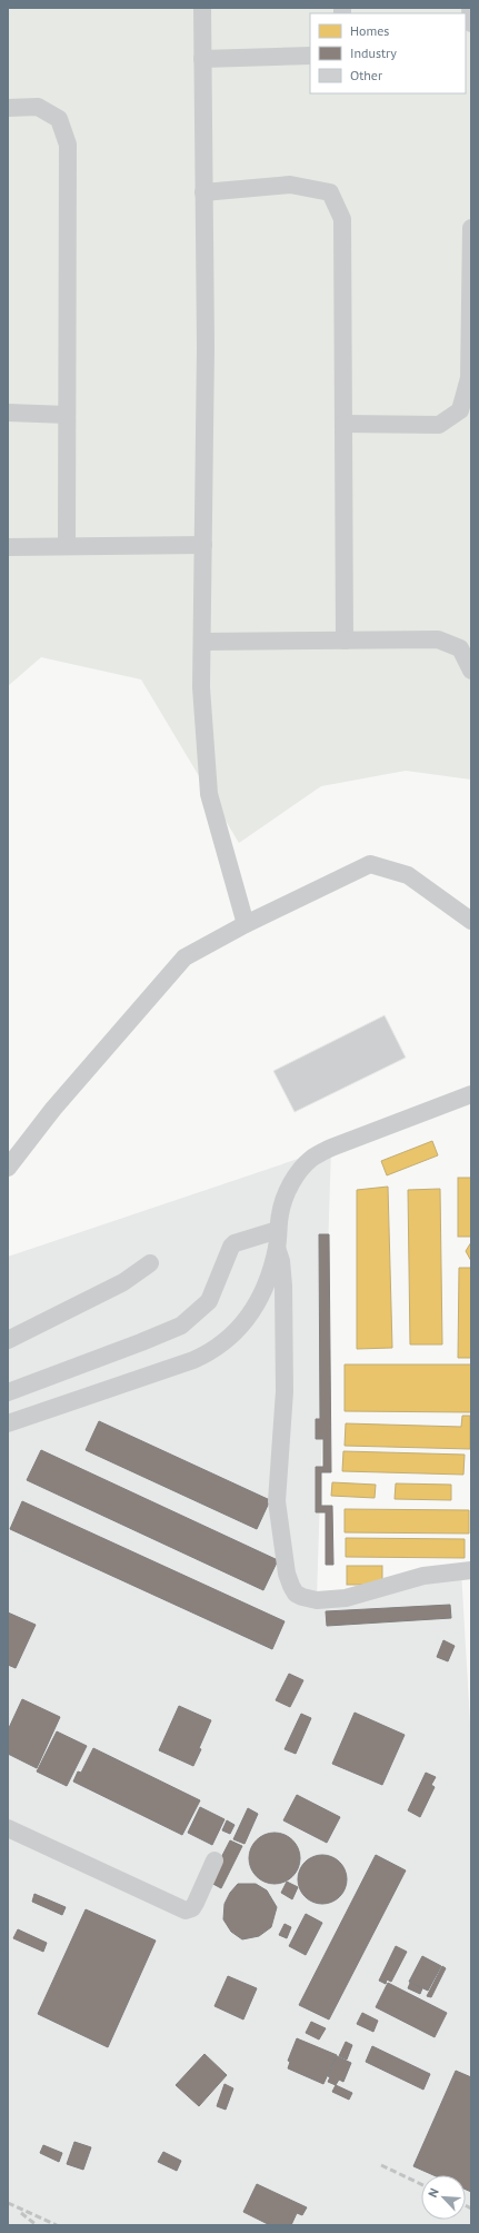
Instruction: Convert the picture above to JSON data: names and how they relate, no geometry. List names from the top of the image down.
{
  "legend": ["Homes", "Industry", "Other"],
  "north": "top left"
}
